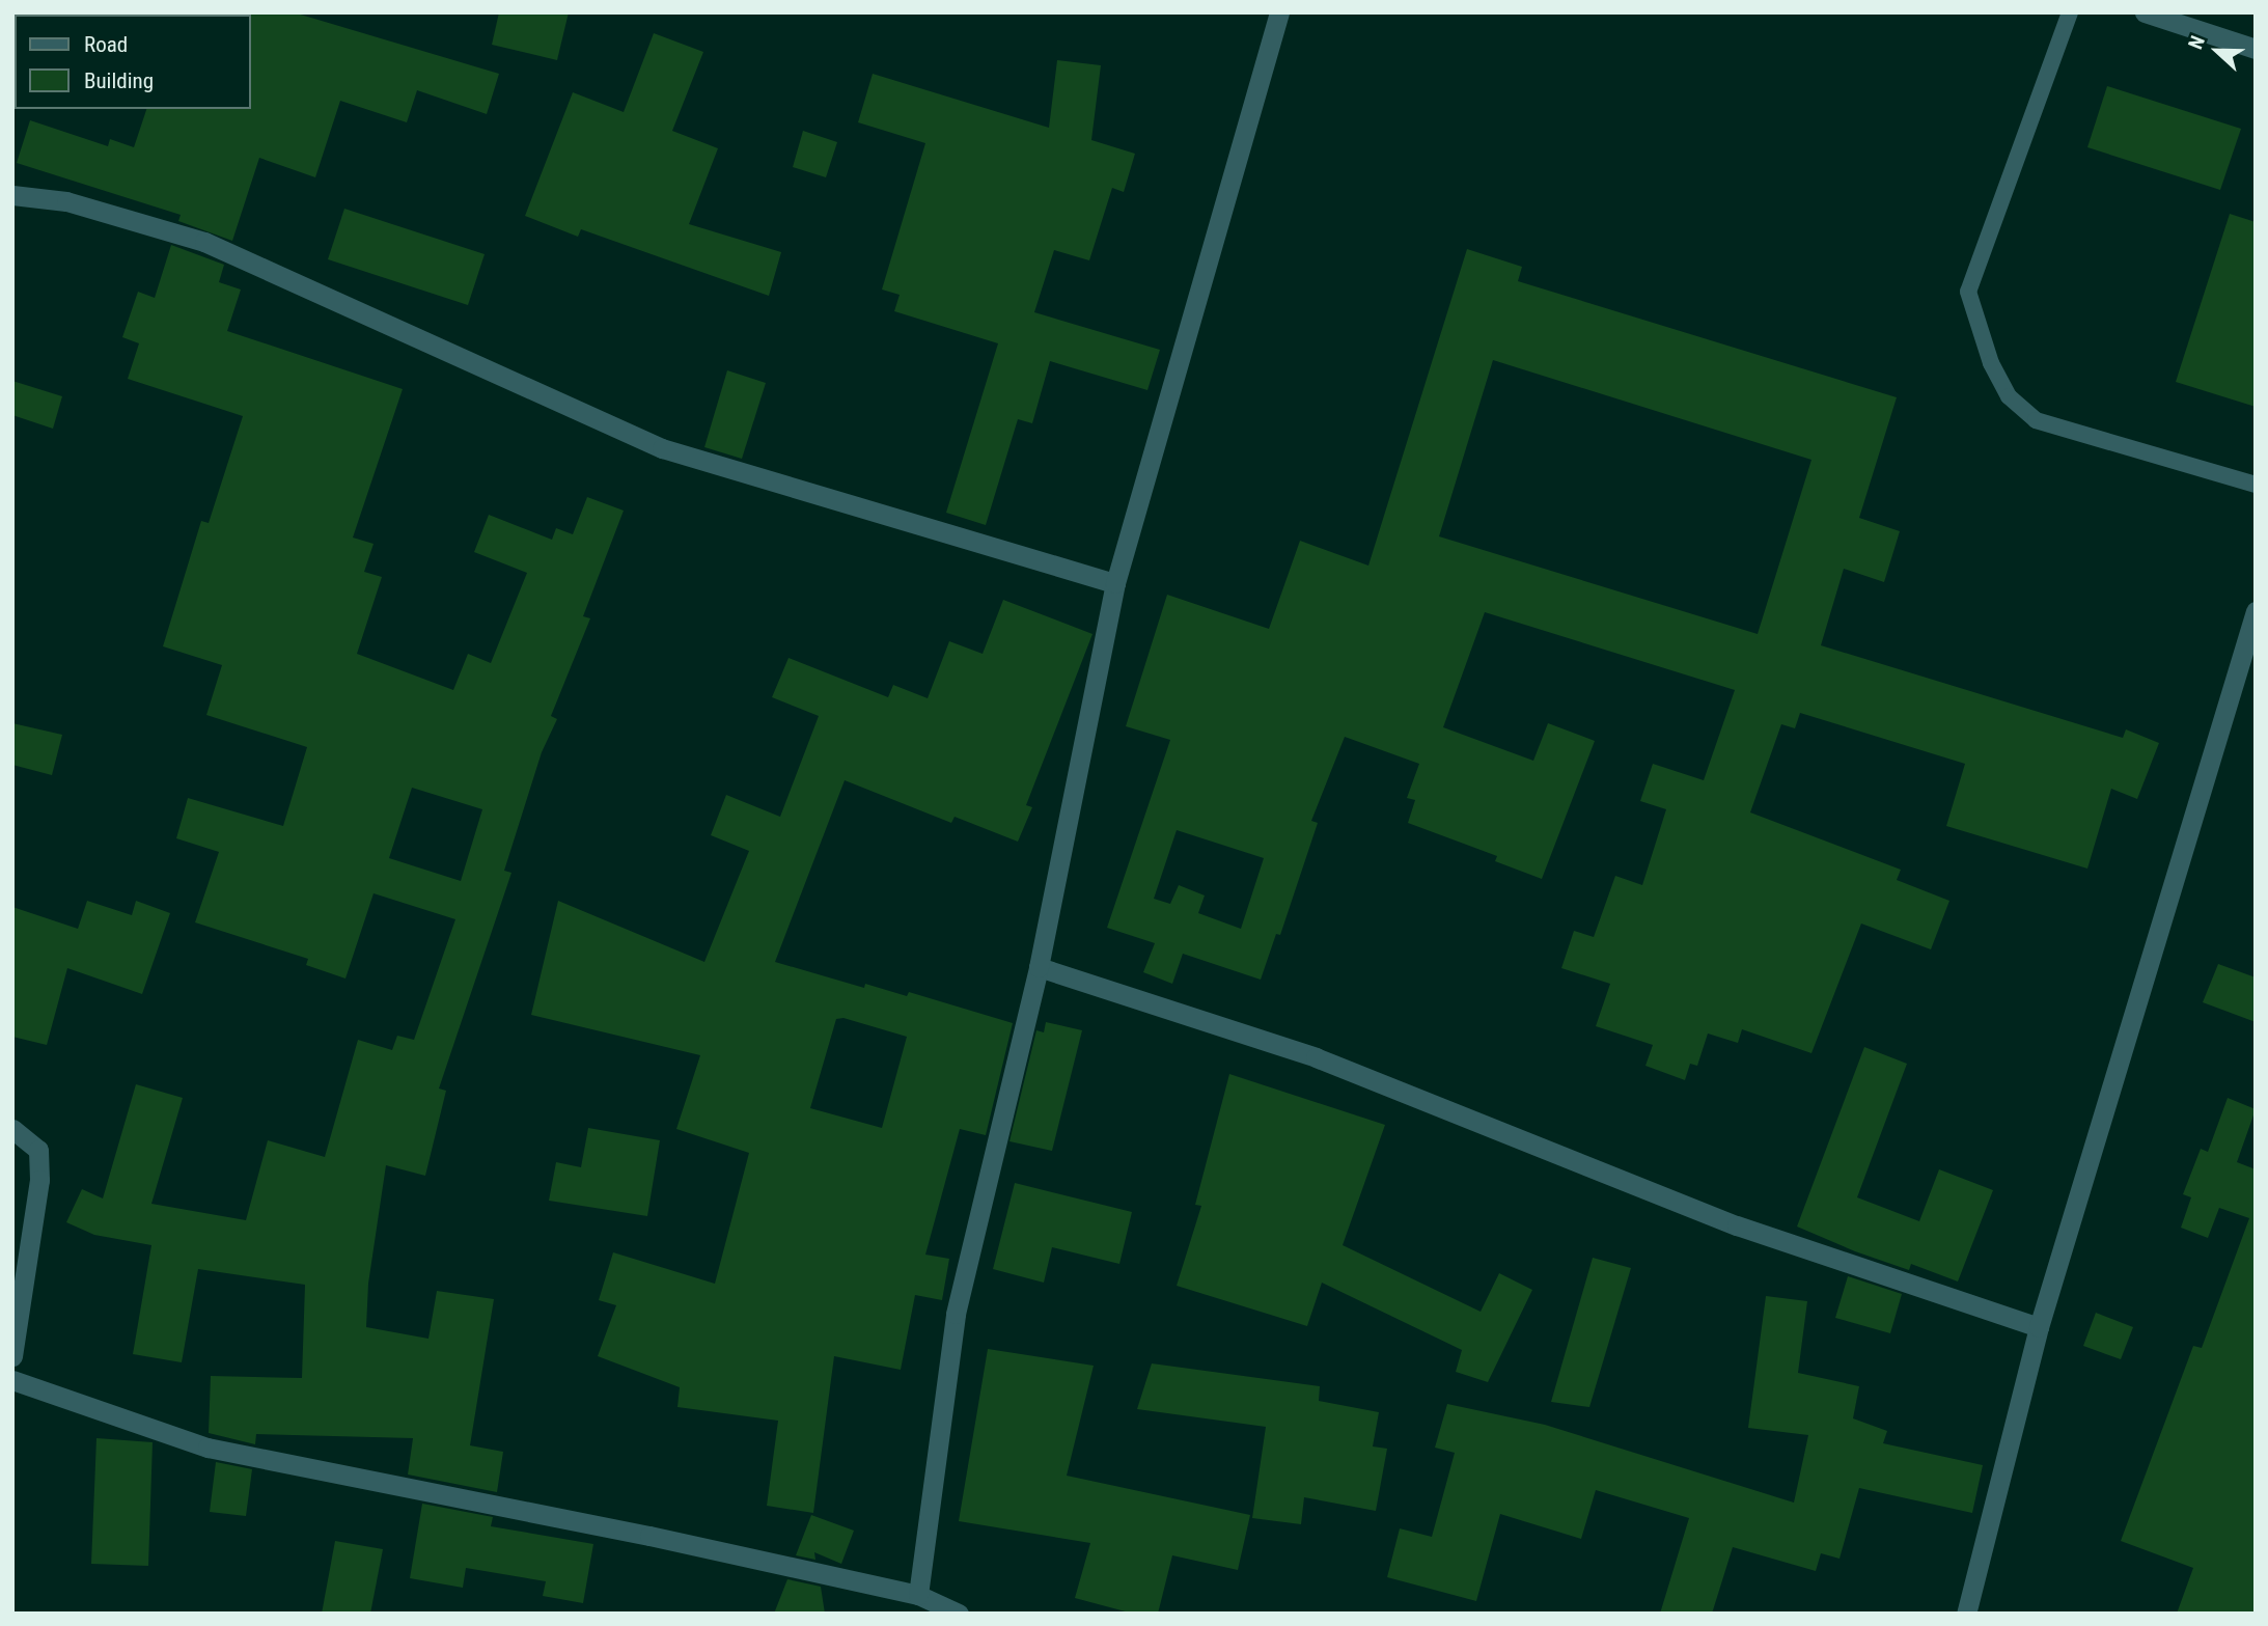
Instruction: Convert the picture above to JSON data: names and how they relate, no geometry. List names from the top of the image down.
{
  "legend": ["Road", "Building"],
  "north": "left"
}
